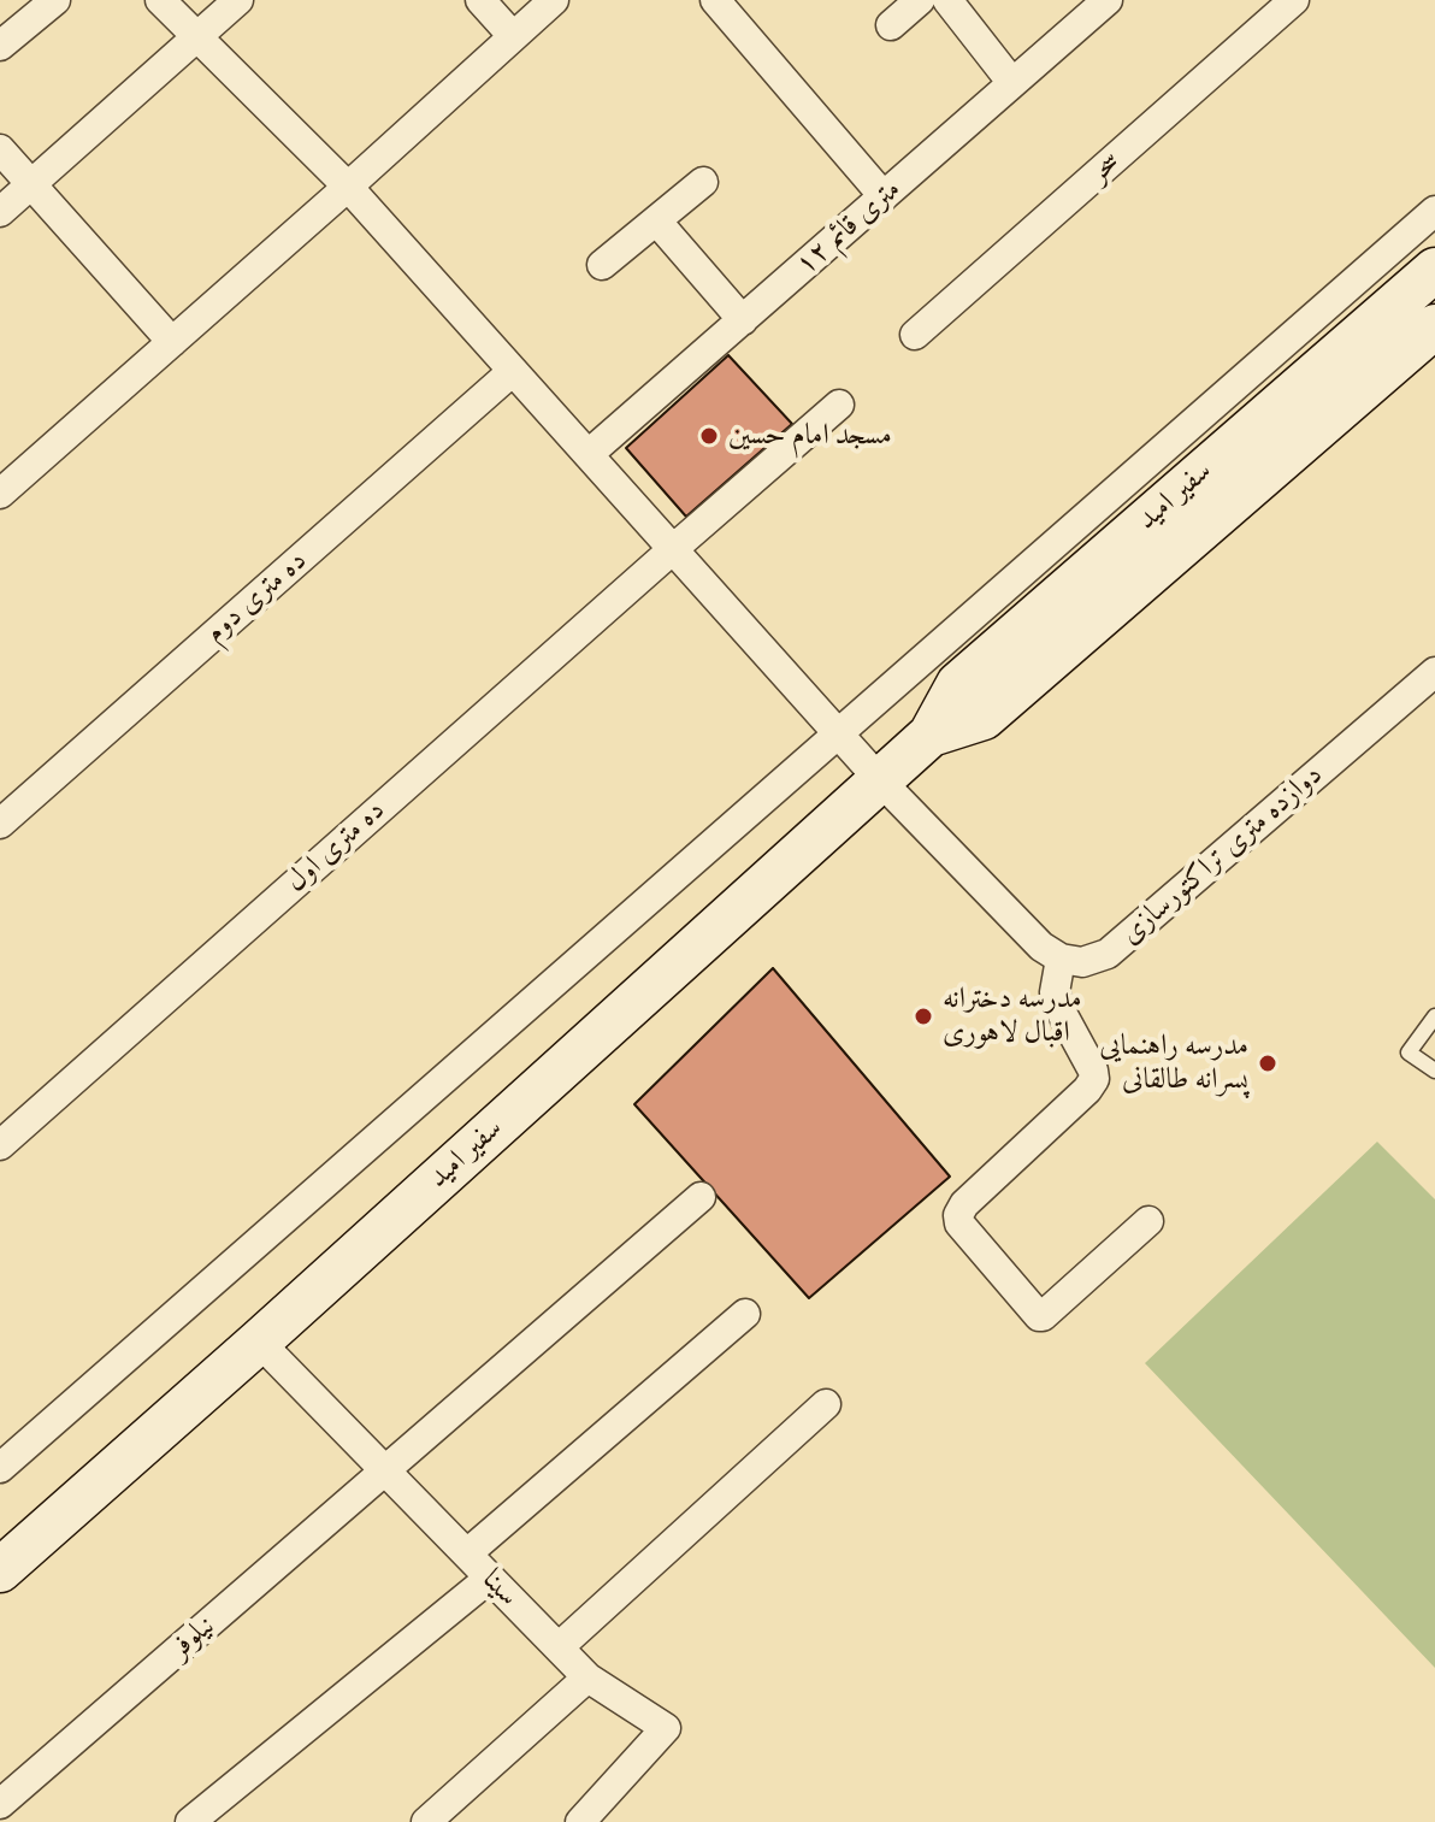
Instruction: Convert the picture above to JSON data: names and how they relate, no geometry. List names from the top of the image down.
{
  "streets": {
    "main road": ["سفیر امید"],
    "street": [
      "سحر",
      "۱۲ متری قائم",
      "ده متری دوم",
      "ده متری اول",
      "دوازده متری تراکتورسازی",
      "سینا",
      "نیلوفر"
    ]
  },
  "crossings": [
    ["سفیر امید", "سینا"],
    ["سینا", "نیلوفر"]
  ],
  "places": ["مسجد امام حسین", "مدرسه دخترانه اقبال لاهوری", "مدرسه راهنمایی پسرانه طالقانی"]
}
